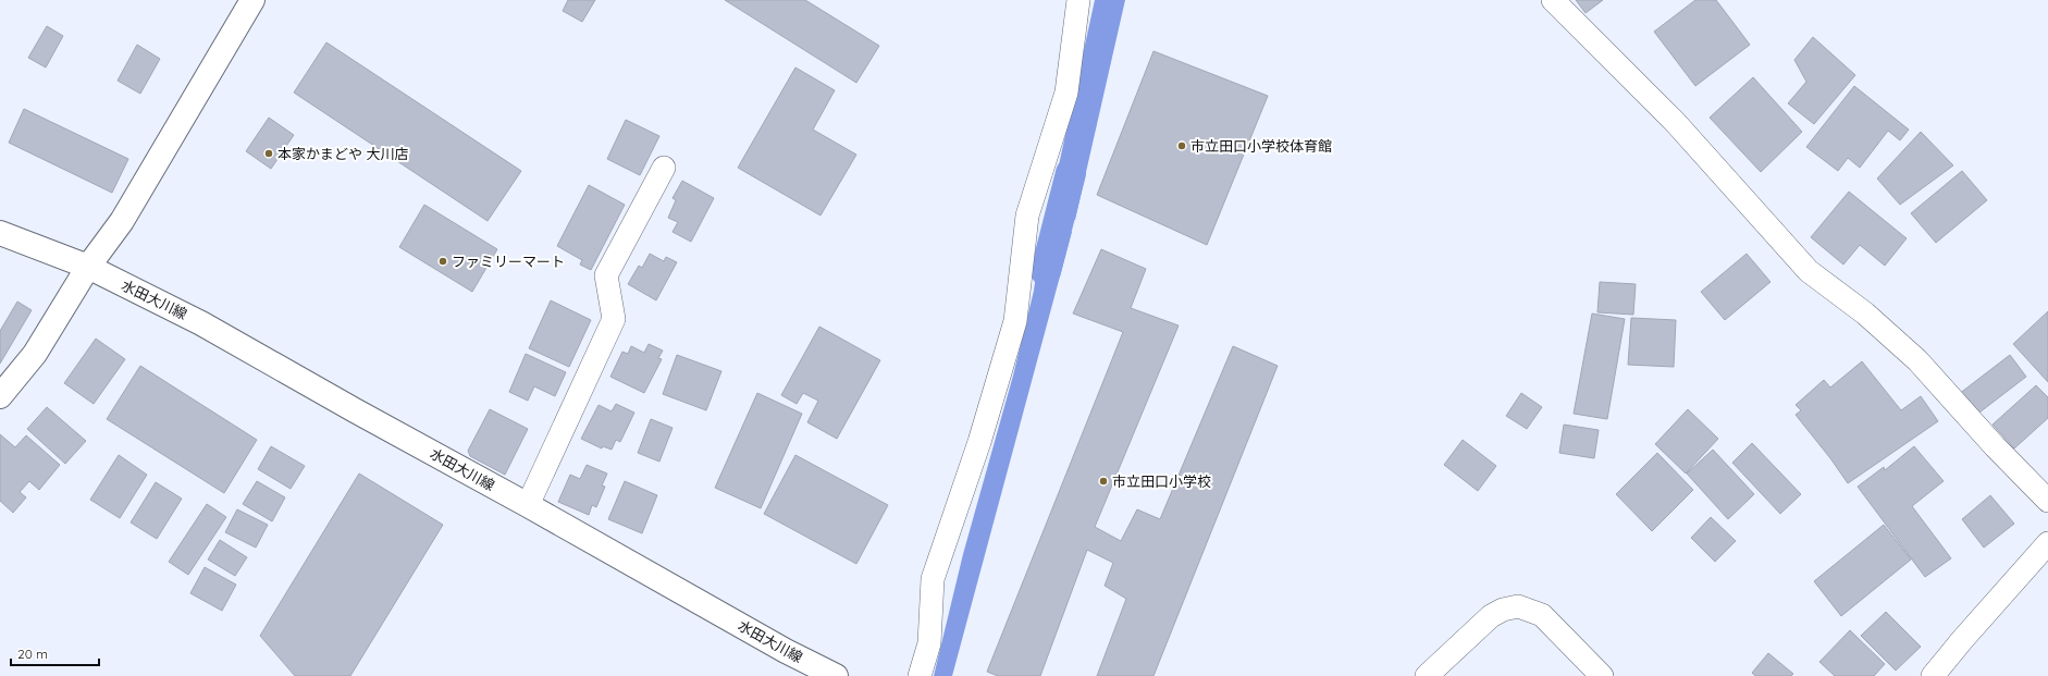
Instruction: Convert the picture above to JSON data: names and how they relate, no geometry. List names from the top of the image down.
{
  "streets": {
    "main road": ["水田大川線"]
  },
  "places": [
    "市立田口小学校体育館",
    "本家かまどや 大川店",
    "ファミリーマート",
    "市立田口小学校"
  ],
  "scale_bar": "20 m"
}
